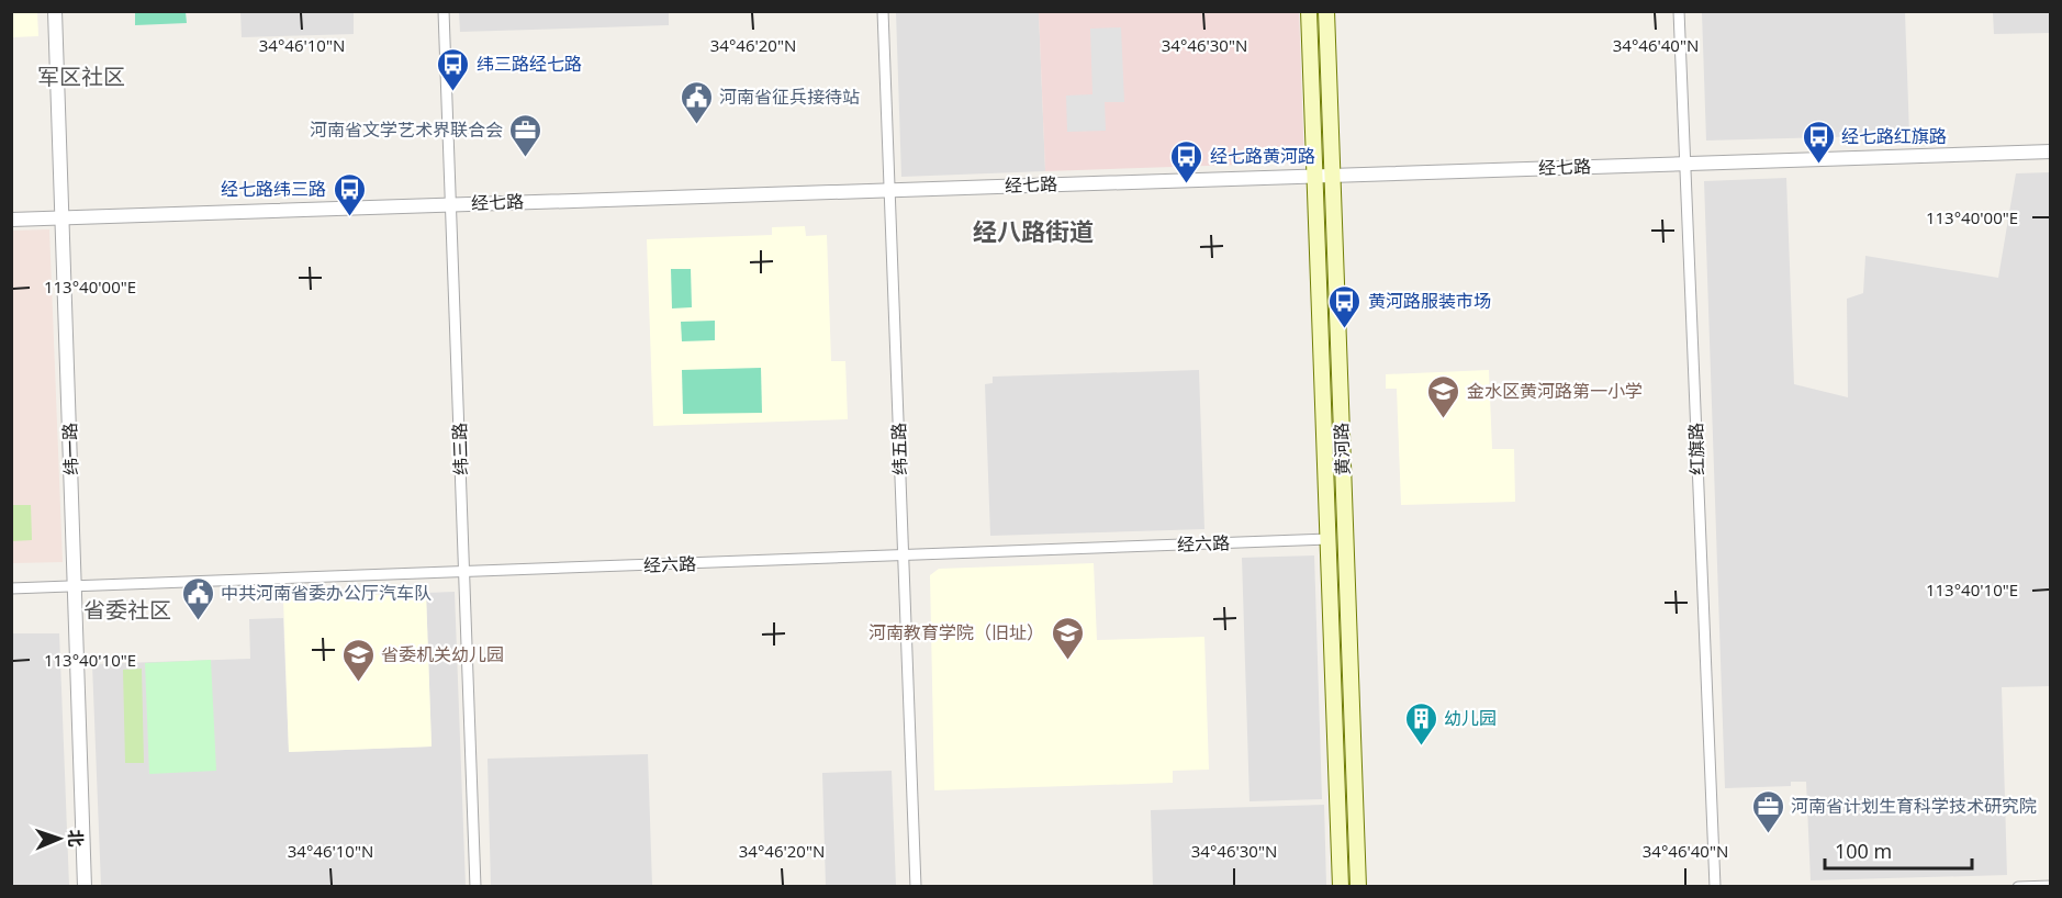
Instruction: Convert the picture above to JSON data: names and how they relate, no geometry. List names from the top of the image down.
{
  "streets": {
    "main road": ["黄河路"],
    "street": [
      "经七路",
      "纬一路",
      "纬三路",
      "纬五路",
      "红旗路",
      "经六路"
    ]
  },
  "crossings": [
    ["经七路", "纬一路"],
    ["经七路", "纬三路"],
    ["经七路", "纬五路"],
    ["经七路", "黄河路"],
    ["经七路", "红旗路"],
    ["纬一路", "经六路"],
    ["纬三路", "经六路"],
    ["纬五路", "经六路"],
    ["黄河路", "经六路"]
  ],
  "districts": ["军区社区", "经八路街道", "省委社区"],
  "places": {
    "bus stop": [
      "纬三路经七路",
      "经七路红旗路",
      "经七路黄河路",
      "经七路纬三路",
      "黄河路服装市场"
    ],
    "public building": ["河南省征兵接待站", "中共河南省委办公厅汽车队"],
    "office": ["河南省文学艺术界联合会", "河南省计划生育科学技术研究院"],
    "school or university": ["金水区黄河路第一小学", "河南教育学院（旧址）", "省委机关幼儿园"],
    "building": ["幼儿园"]
  },
  "scale_bar": "100 m",
  "north": "right",
  "coordinates": [
    "34°46'10\"N",
    "34°46'20\"N",
    "34°46'30\"N",
    "34°46'40\"N",
    "113°40'00\"E",
    "113°40'10\"E"
  ]
}
